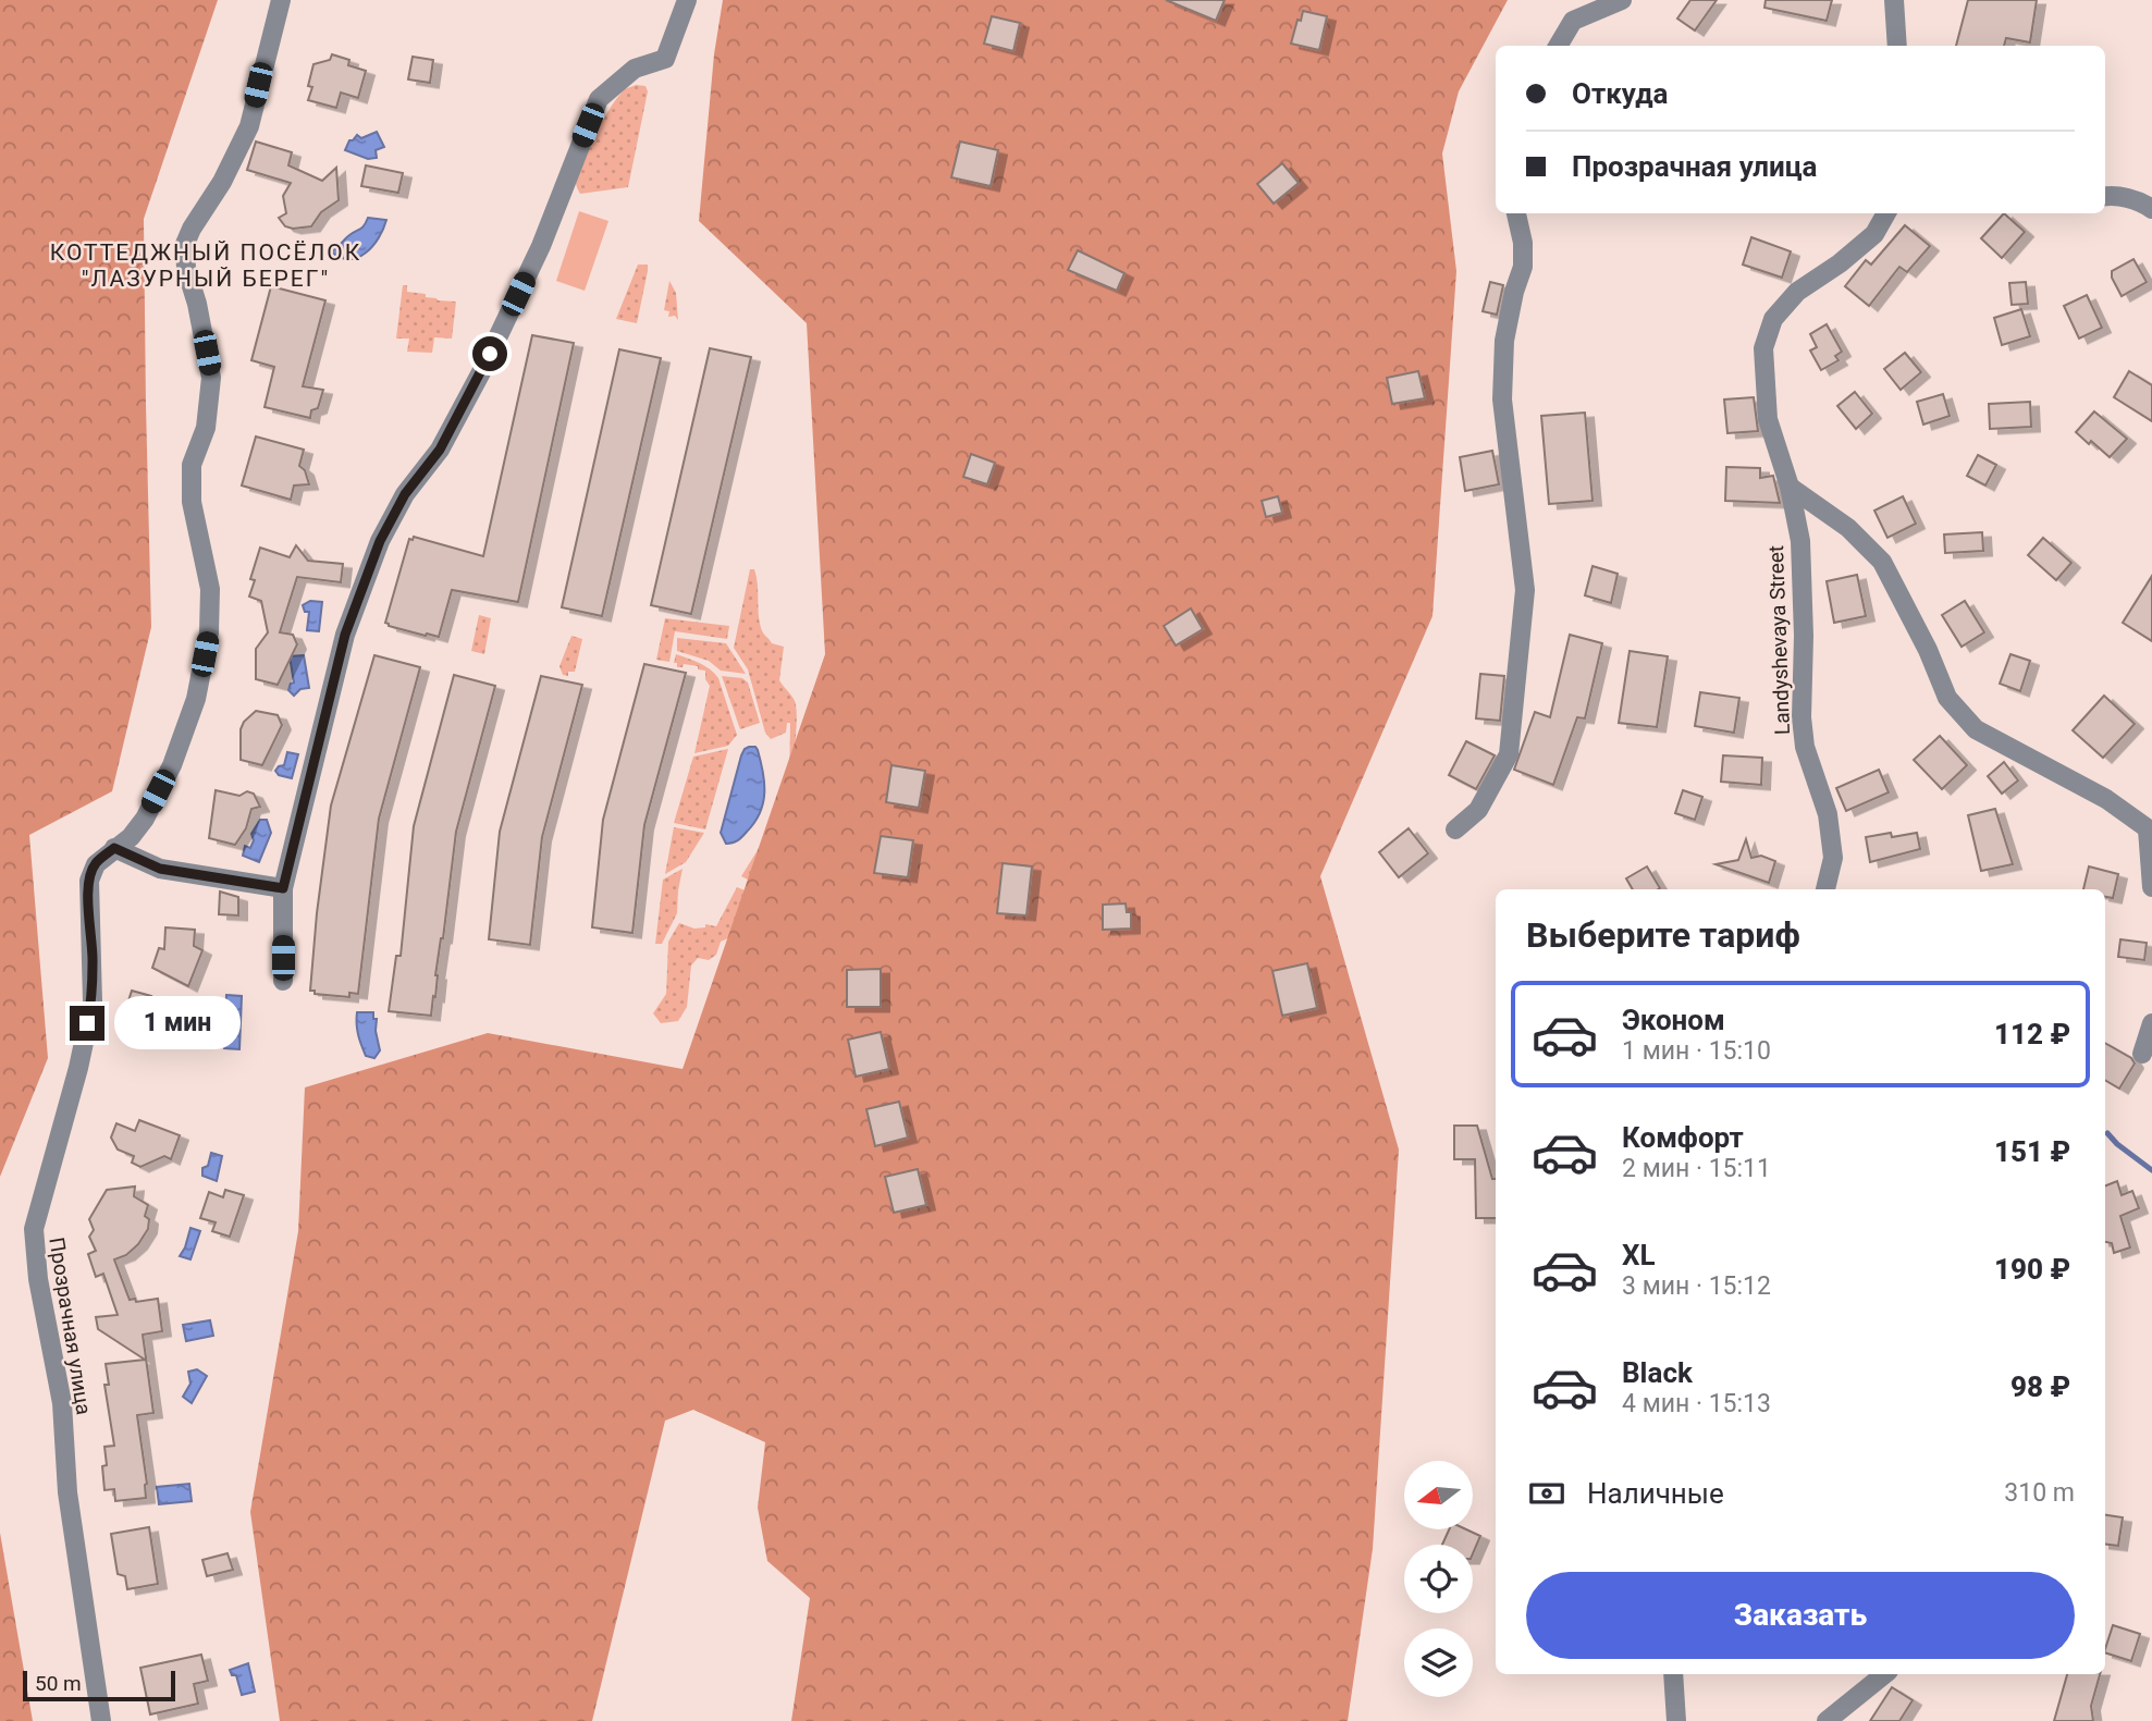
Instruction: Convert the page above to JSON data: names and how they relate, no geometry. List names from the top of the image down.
{
  "streets": {
    "street": ["Landyshevaya Street", "Прозрачная улица"]
  },
  "districts": ["КОТТЕДЖНЫЙ ПОСЁЛОК \"ЛАЗУРНЫЙ БЕРЕГ\""],
  "scale_bar": "50 m",
  "north": "left",
  "page": {
    "banner": ["Откуда", "Прозрачная улица"],
    "heading": "Выберите тариф",
    "list": [
      {
        "name": "Эконом",
        "note": "1 мин · 15:10",
        "value": "112 ₽"
      },
      {
        "name": "Комфорт",
        "note": "2 мин · 15:11",
        "value": "151 ₽"
      },
      {
        "name": "XL",
        "note": "3 мин · 15:12",
        "value": "190 ₽"
      },
      {
        "name": "Black",
        "note": "4 мин · 15:13",
        "value": "98 ₽"
      }
    ],
    "bubble": "1 мин",
    "pay": ["Наличные", "310 m"],
    "buttons": "Заказать",
    "scale": "50 m"
  }
}
